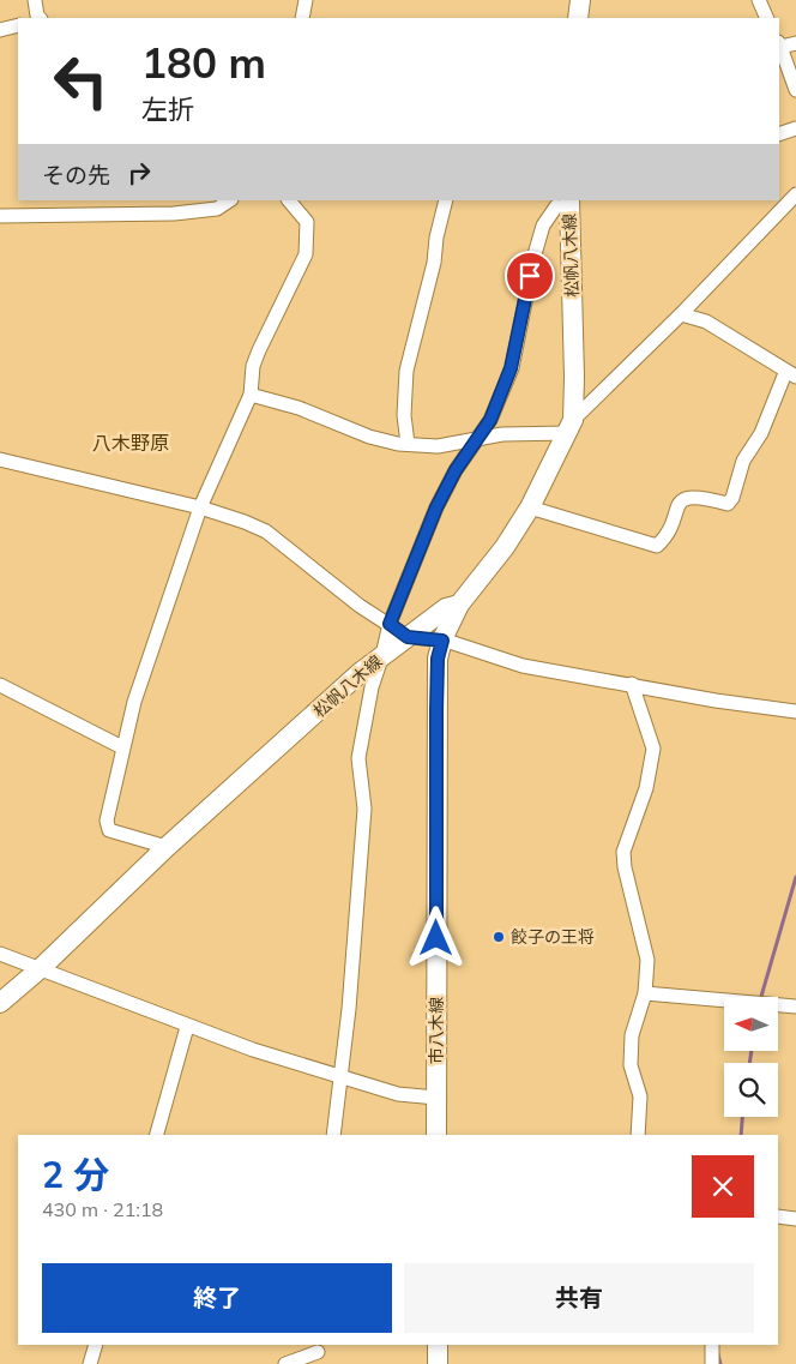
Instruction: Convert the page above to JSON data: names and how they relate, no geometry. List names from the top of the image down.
{
  "streets": {
    "main road": ["松帆八木線", "市八木線"]
  },
  "crossings": [
    ["松帆八木線", "市八木線"]
  ],
  "districts": ["八木野原"],
  "places": ["餃子の王将"],
  "north": "left",
  "page": {
    "turn": ["180 m", "左折"],
    "then": "その先",
    "heading": ["2 分", "430 m · 21:18"],
    "buttons": ["終了", "共有"]
  }
}
